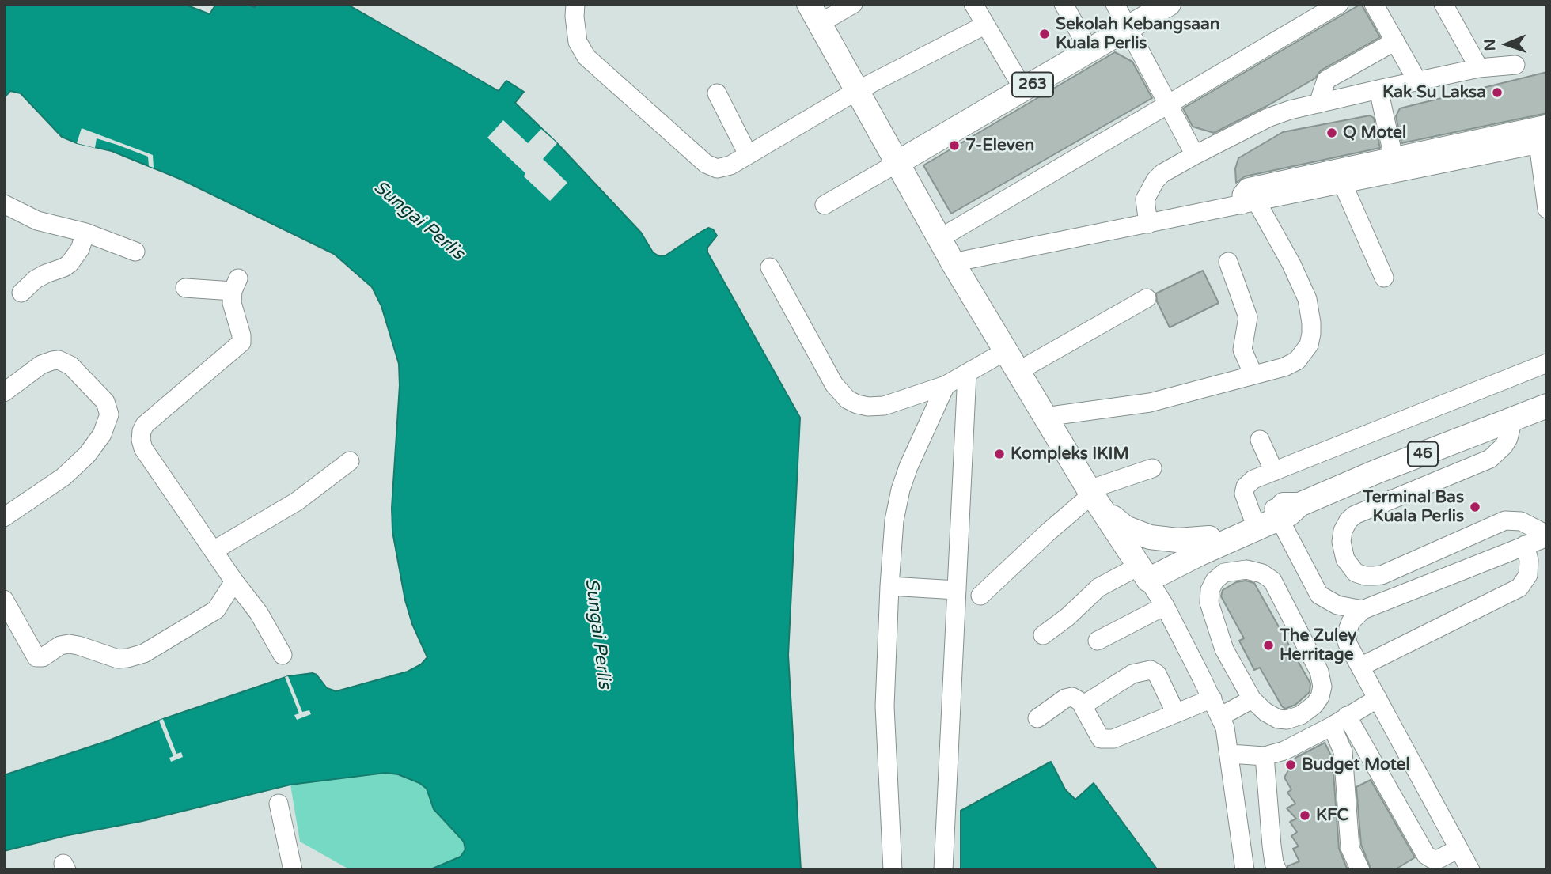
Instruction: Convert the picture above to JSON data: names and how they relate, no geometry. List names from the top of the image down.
{
  "streets": {
    "main road": ["263", "46"]
  },
  "water": ["Sungai Perlis"],
  "places": [
    "Sekolah Kebangsaan Kuala Perlis",
    "Kak Su Laksa",
    "Q Motel",
    "7-Eleven",
    "Kompleks IKIM",
    "Terminal Bas Kuala Perlis",
    "The Zuley Herritage",
    "Budget Motel",
    "KFC"
  ],
  "north": "left"
}
